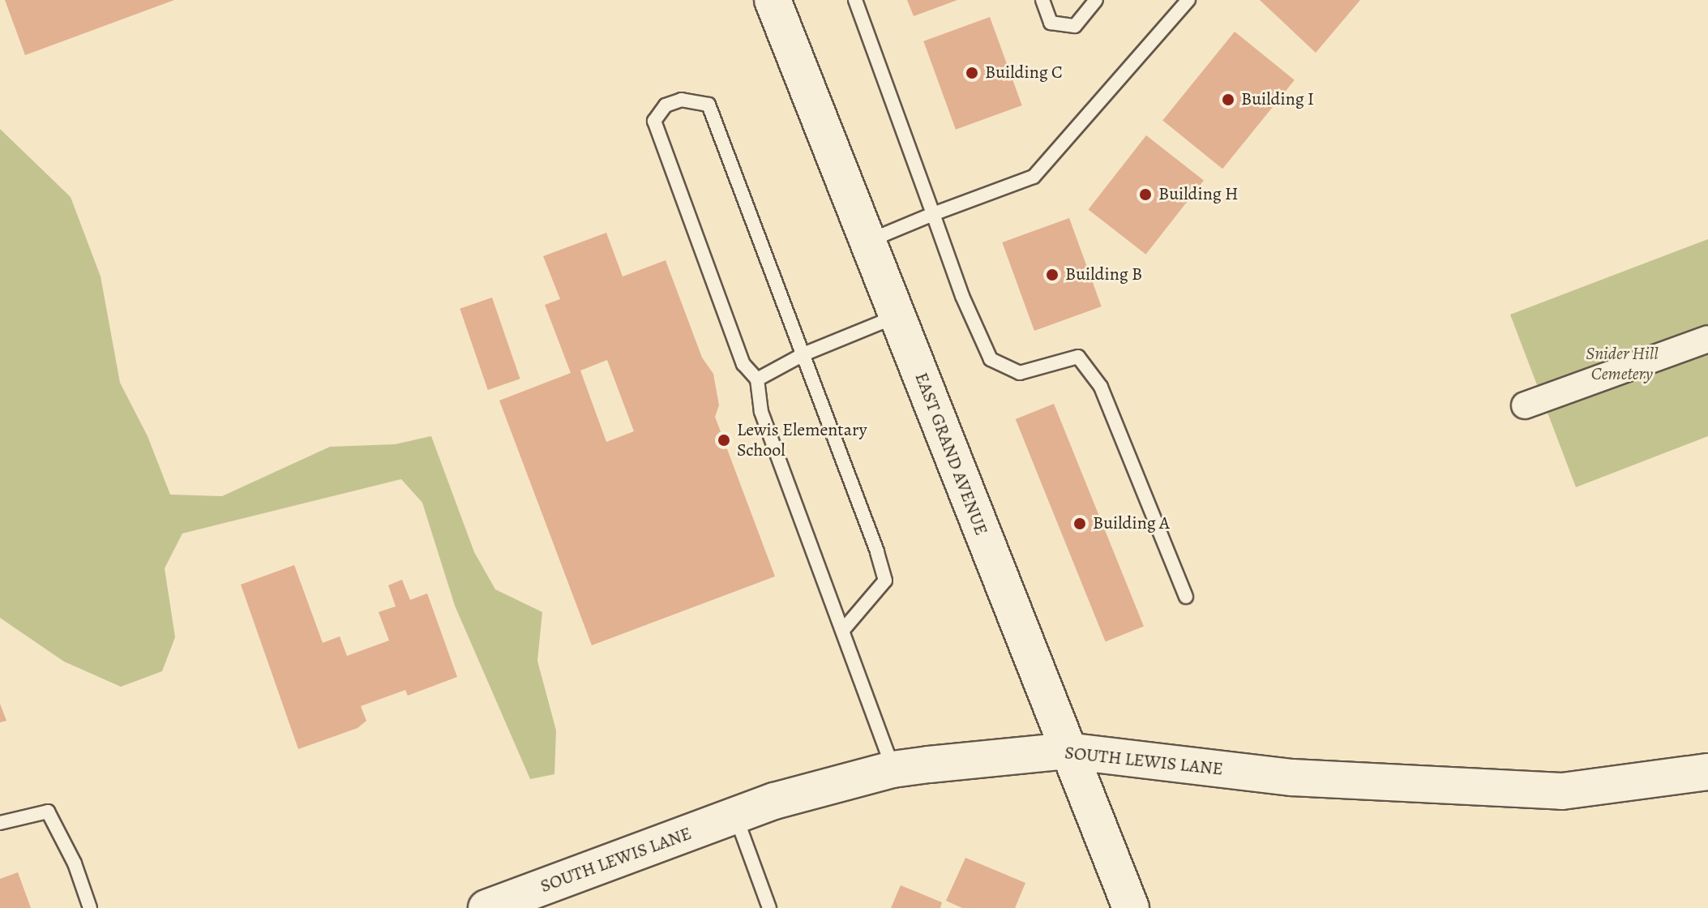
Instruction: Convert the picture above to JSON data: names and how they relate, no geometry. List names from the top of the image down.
{
  "streets": {
    "street": ["EAST GRAND AVENUE", "SOUTH LEWIS LANE"]
  },
  "crossings": [
    ["EAST GRAND AVENUE", "SOUTH LEWIS LANE"]
  ],
  "parks": ["Snider Hill Cemetery"],
  "places": [
    "Building C",
    "Building I",
    "Building H",
    "Building B",
    "Lewis Elementary School",
    "Building A"
  ]
}
